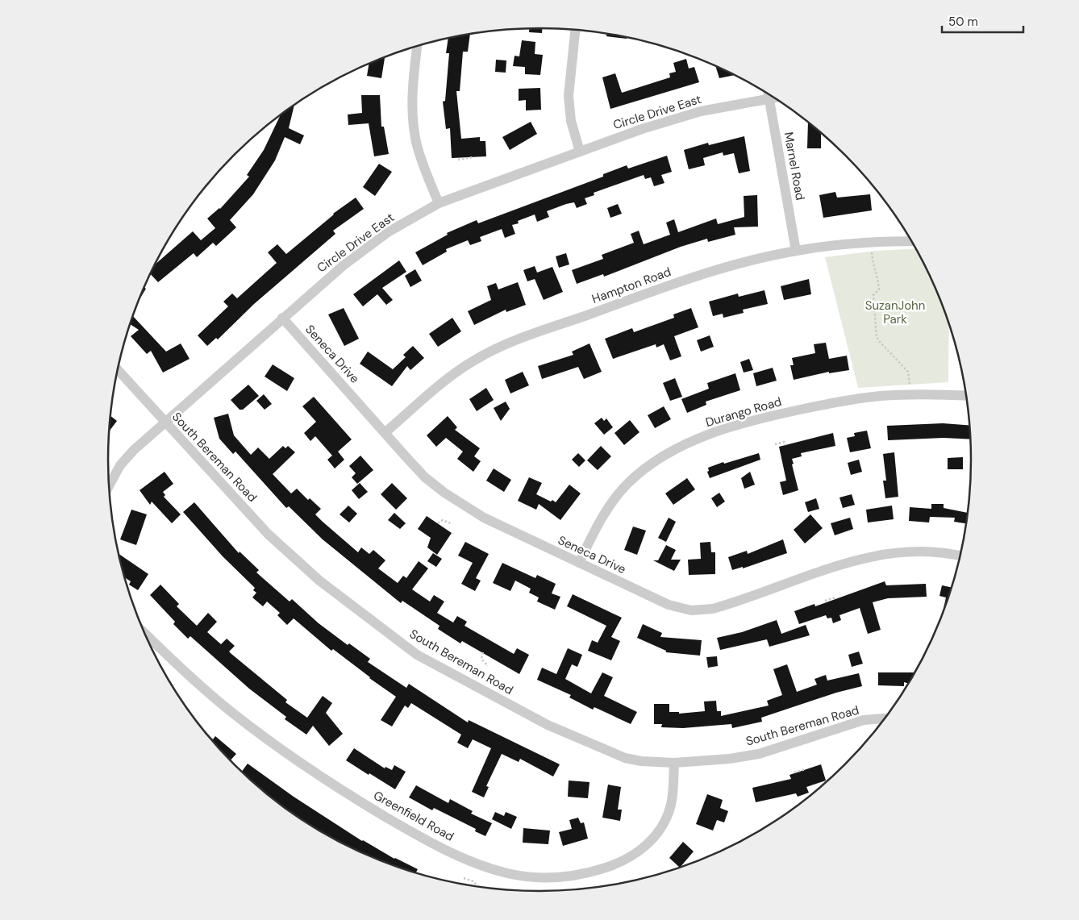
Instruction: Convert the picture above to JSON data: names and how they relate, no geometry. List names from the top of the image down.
{
  "streets": {
    "street": [
      "Circle Drive East",
      "Marnel Road",
      "Hampton Road",
      "Seneca Drive",
      "Durango Road",
      "South Bereman Road",
      "Greenfield Road"
    ]
  },
  "crossings": [
    ["Circle Drive East", "Marnel Road"],
    ["Circle Drive East", "Seneca Drive"],
    ["Circle Drive East", "South Bereman Road"],
    ["Marnel Road", "Hampton Road"],
    ["Hampton Road", "Seneca Drive"],
    ["Seneca Drive", "Durango Road"],
    ["South Bereman Road", "Greenfield Road"]
  ],
  "parks": ["SuzanJohn Park"],
  "scale_bar": "50 m"
}
